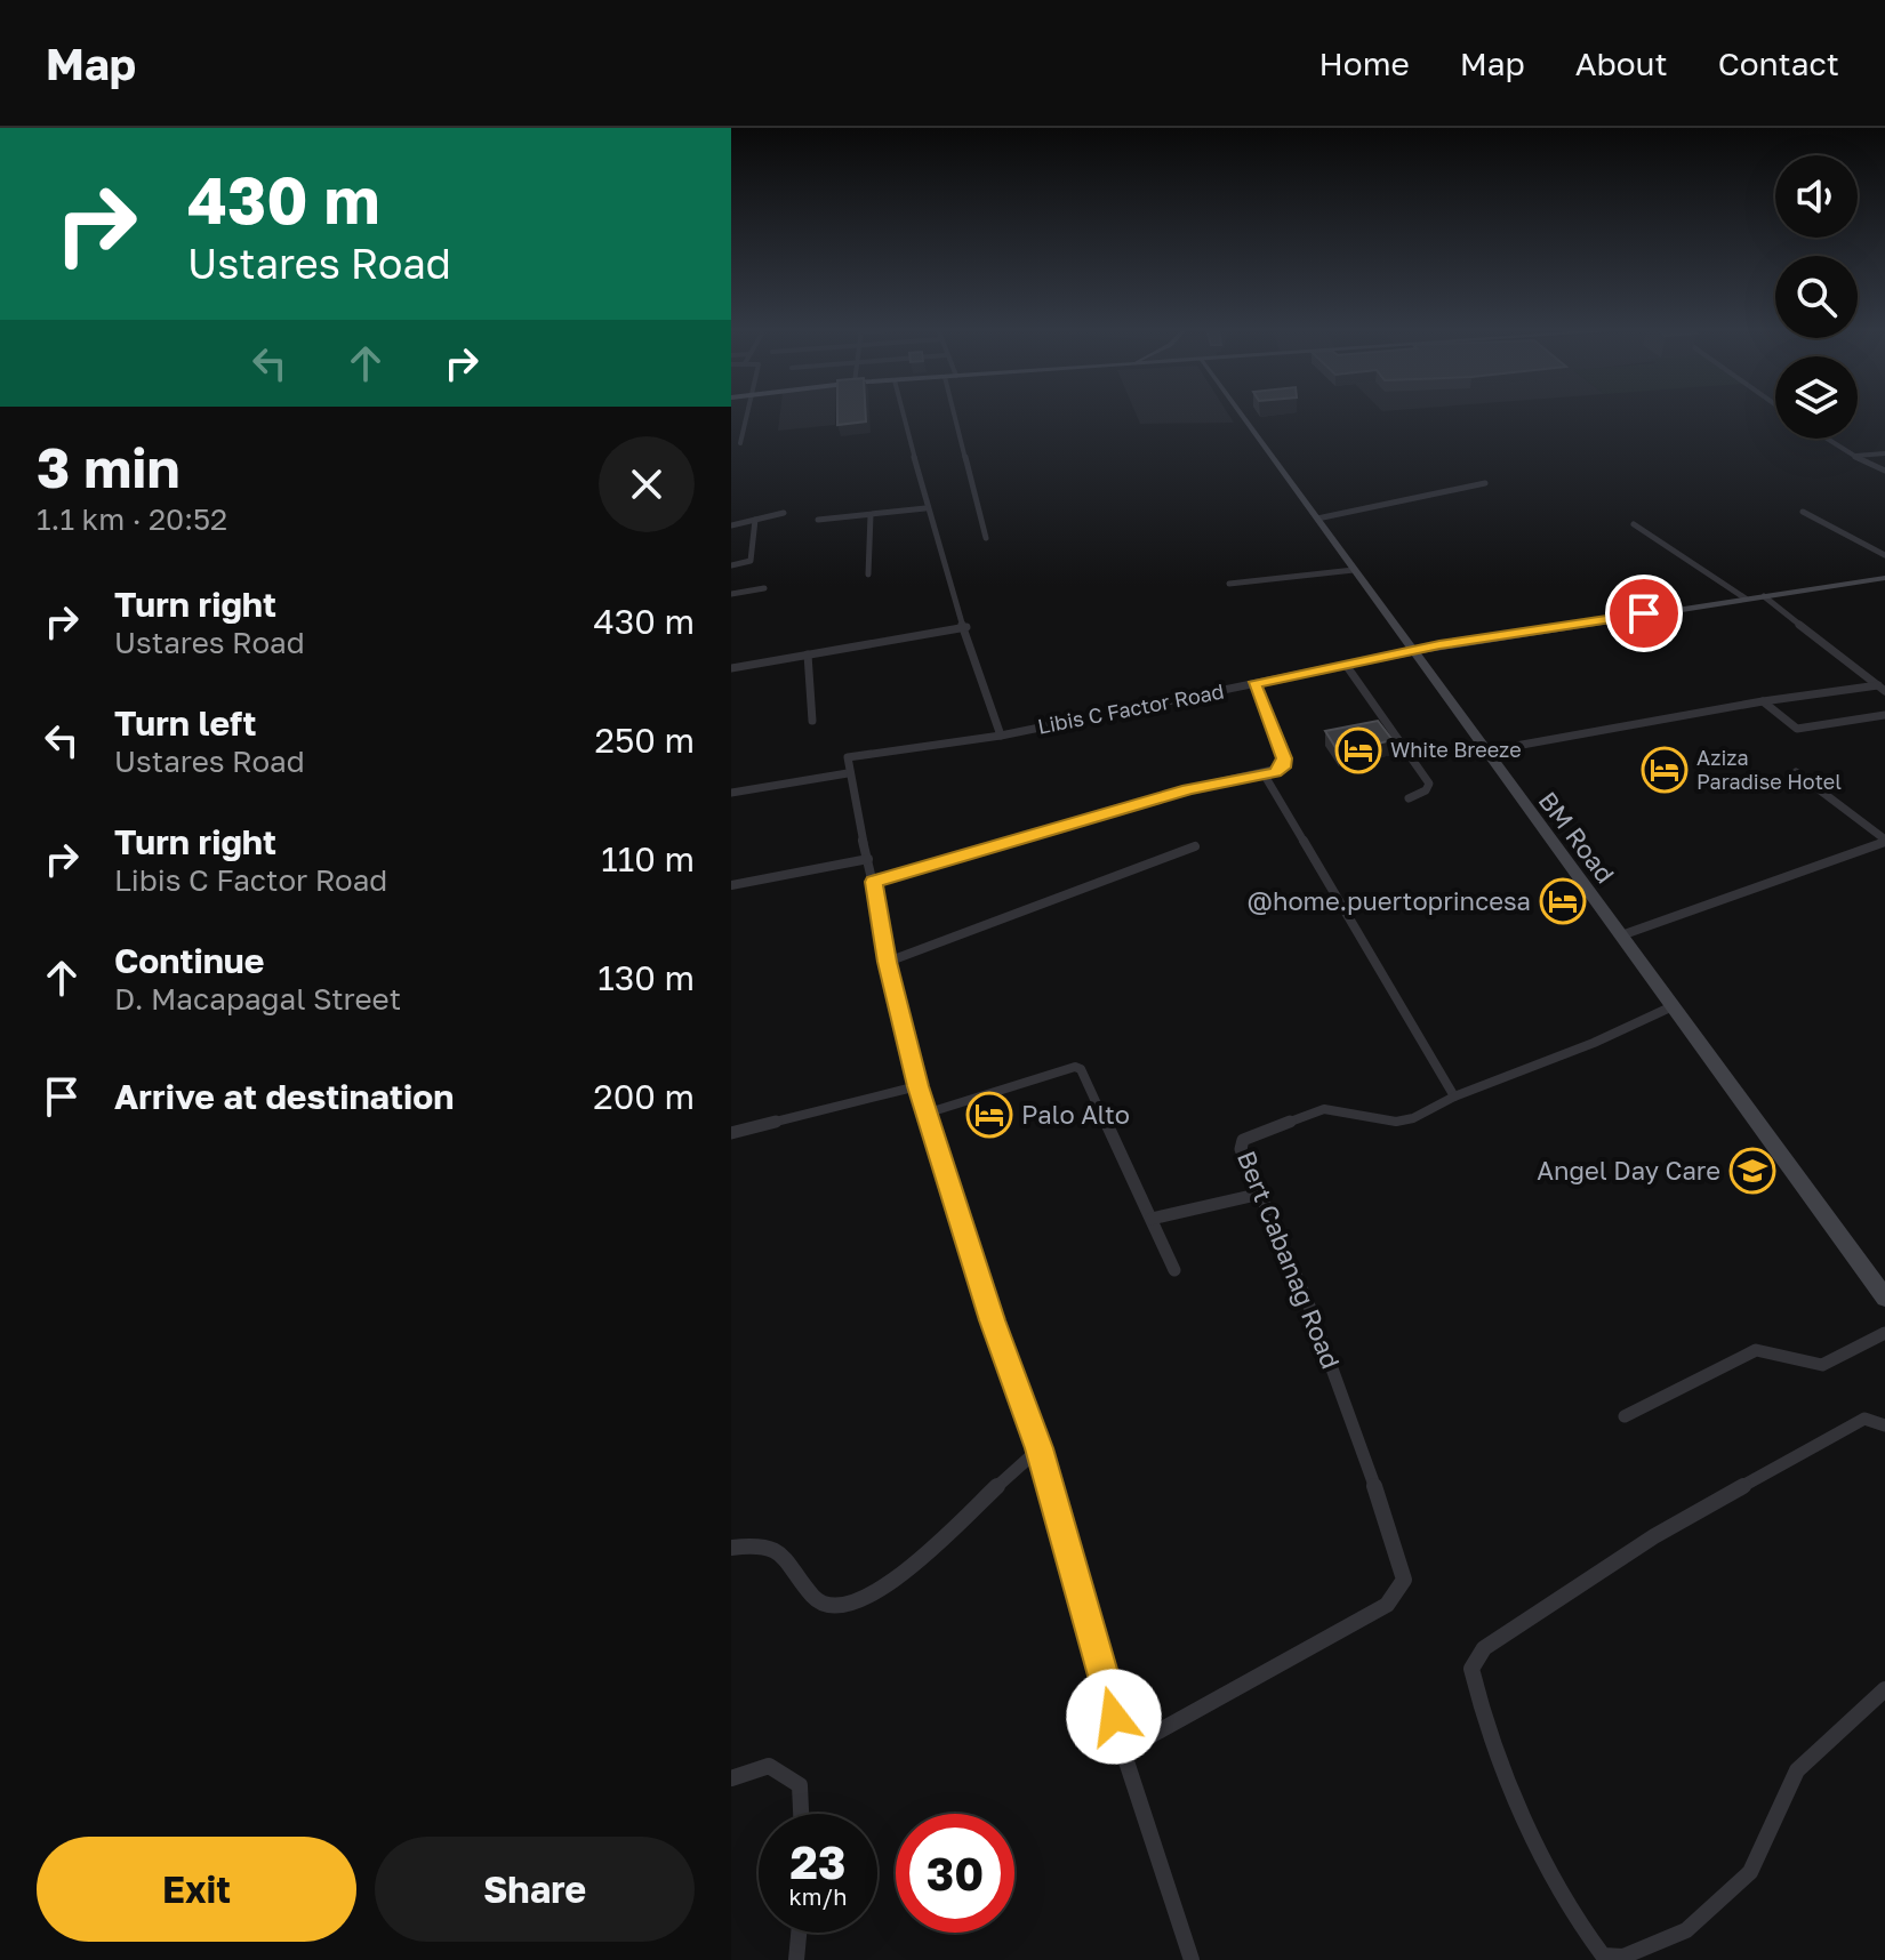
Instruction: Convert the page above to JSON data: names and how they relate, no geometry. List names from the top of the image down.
{
  "streets": {
    "street": ["Libis C Factor Road", "BM Road", "Bert Cabanag Road"]
  },
  "crossings": [
    ["Libis C Factor Road", "BM Road"],
    ["BM Road", "Bert Cabanag Road"]
  ],
  "places": {
    "hotel": [
      "White Breeze",
      "Aziza Paradise Hotel",
      "@home.puertoprincesa",
      "Palo Alto"
    ],
    "school or university": ["Angel Day Care"]
  },
  "page": {
    "header": "Map",
    "nav": [
      "Home",
      "Map",
      "About",
      "Contact"
    ],
    "turn": ["430 m", "Ustares Road"],
    "heading": ["3 min", "1.1 km · 20:52"],
    "list": [
      {
        "name": "Turn right",
        "note": "Ustares Road",
        "value": "430 m"
      },
      {
        "name": "Turn left",
        "note": "Ustares Road",
        "value": "250 m"
      },
      {
        "name": "Turn right",
        "note": "Libis C Factor Road",
        "value": "110 m"
      },
      {
        "name": "Continue",
        "note": "D. Macapagal Street",
        "value": "130 m"
      },
      {
        "name": "Arrive at destination",
        "value": "200 m"
      }
    ],
    "speed": "23 km/h",
    "limit": "30",
    "buttons": ["Exit", "Share"]
  }
}
